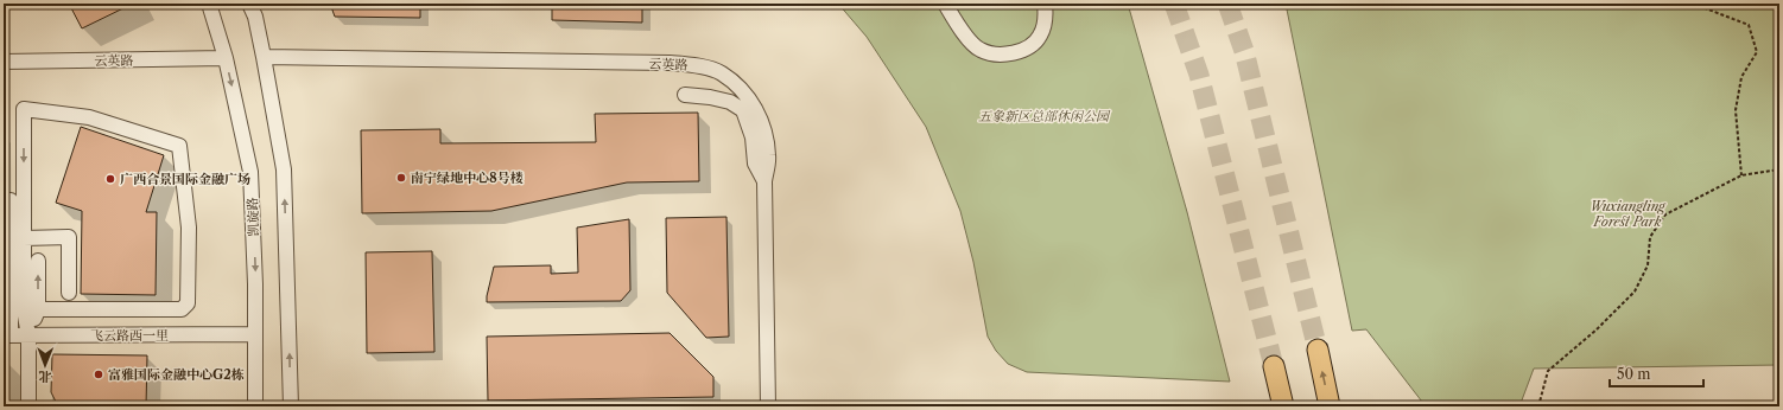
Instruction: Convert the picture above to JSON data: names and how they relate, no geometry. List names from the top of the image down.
{
  "streets": {
    "street": ["云英路", "凯旋路", "飞云路西一里"]
  },
  "crossings": [
    ["云英路", "凯旋路"],
    ["凯旋路", "飞云路西一里"]
  ],
  "parks": ["五象新区总部休闲公园", "Wuxiangling Forest Park"],
  "places": ["南宁绿地中心8号楼", "广西合景国际金融广场", "富雅国际金融中心G2栋"],
  "scale_bar": "50 m",
  "north": "bottom"
}
